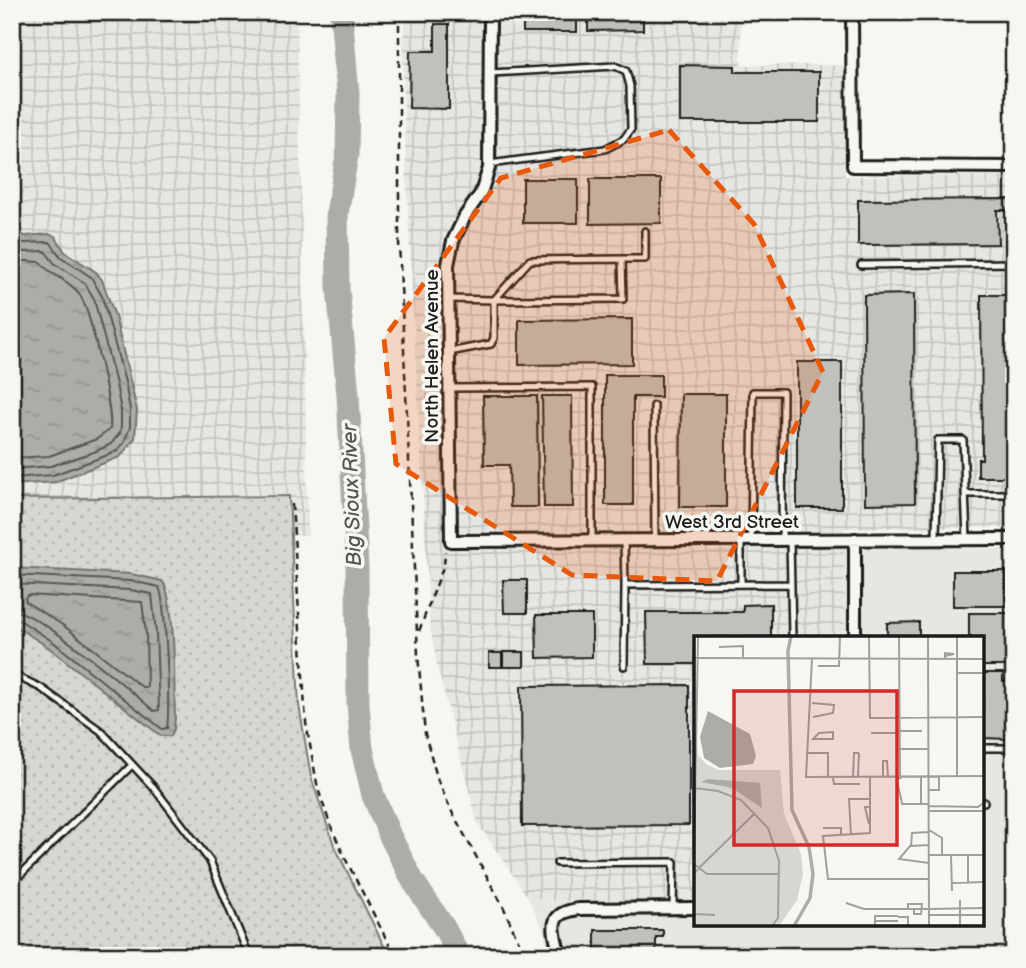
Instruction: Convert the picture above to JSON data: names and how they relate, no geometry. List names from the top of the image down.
{
  "streets": {
    "street": ["North Helen Avenue", "West 3rd Street"]
  },
  "crossings": [
    ["North Helen Avenue", "West 3rd Street"]
  ],
  "water": ["Big Sioux River"]
}
